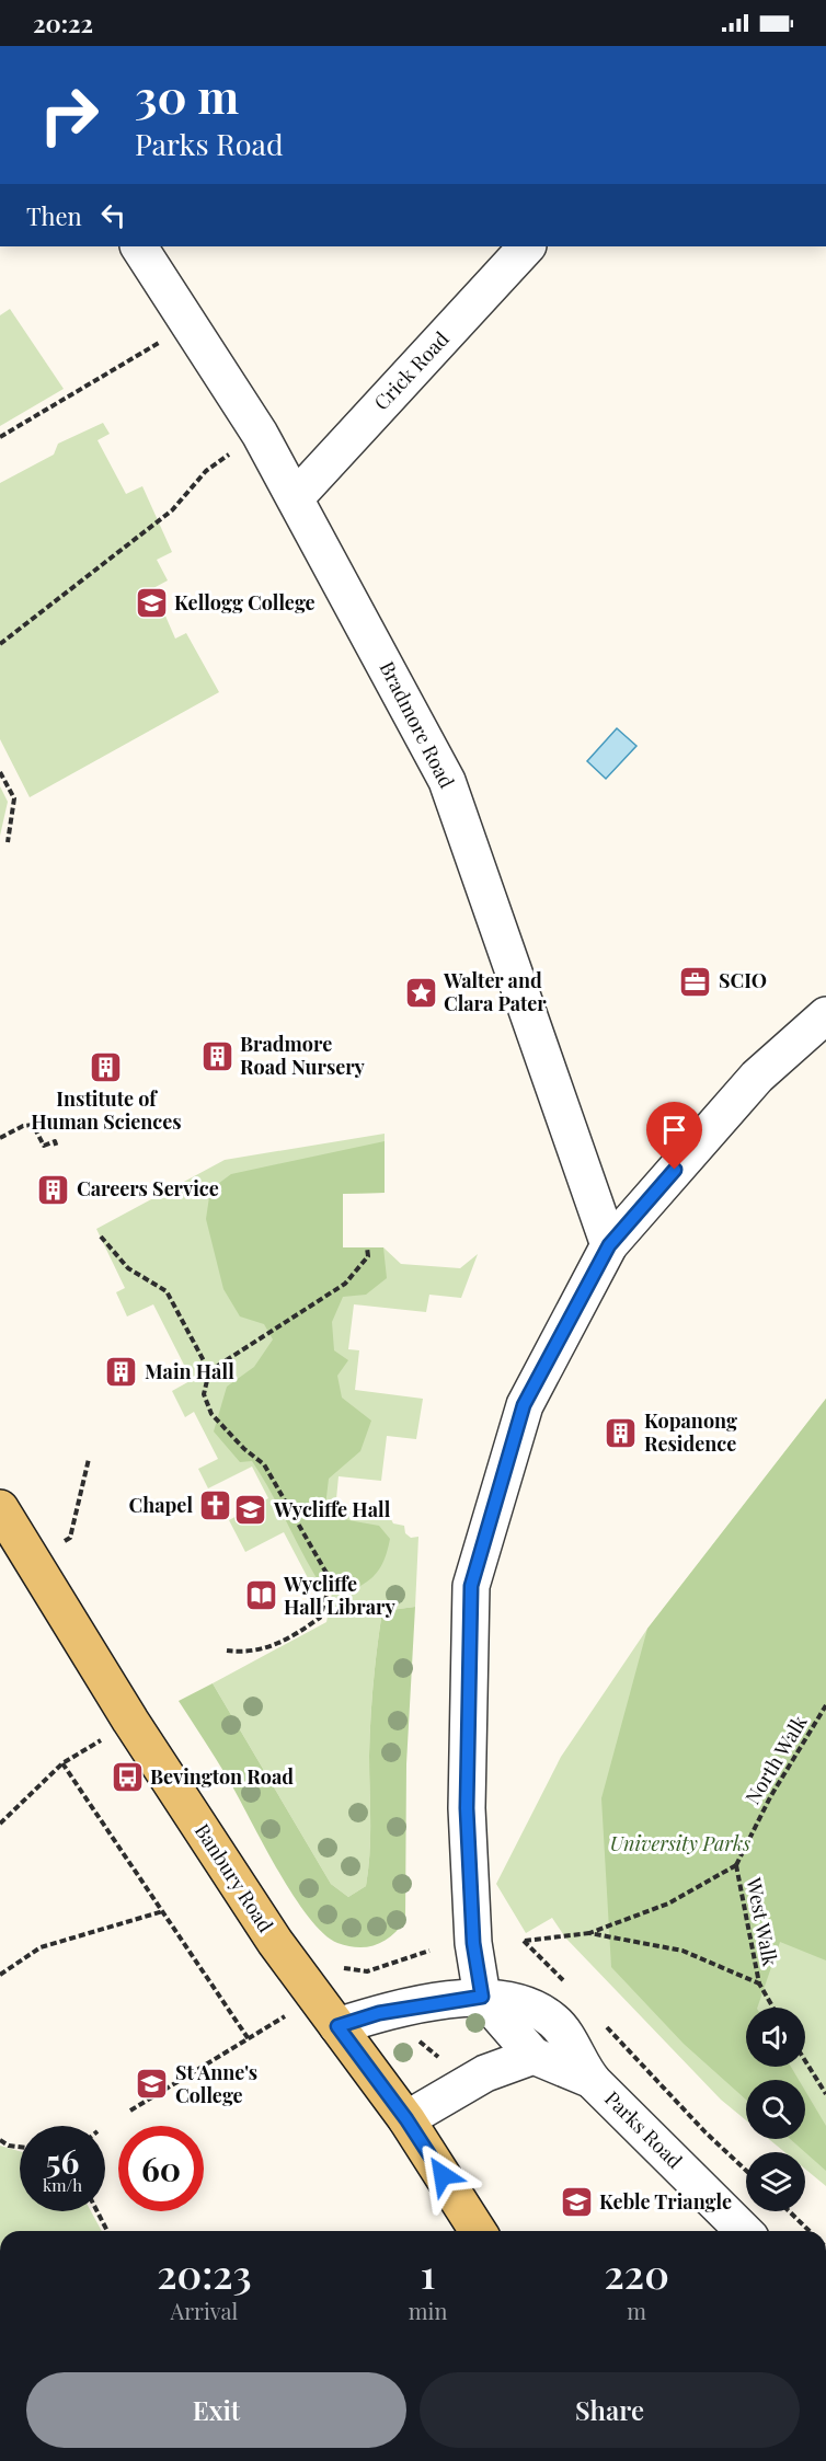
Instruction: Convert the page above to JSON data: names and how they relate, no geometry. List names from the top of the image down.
{
  "streets": {
    "main road": ["Banbury Road"],
    "street": ["Crick Road", "Bradmore Road", "Parks Road"],
    "path": ["North Walk", "West Walk"]
  },
  "crossings": [
    ["Crick Road", "Bradmore Road"],
    ["North Walk", "West Walk"],
    ["Banbury Road", "Parks Road"]
  ],
  "parks": ["University Parks"],
  "places": {
    "school or university": [
      "Kellogg College",
      "Wycliffe Hall",
      "St Anne's College",
      "Keble Triangle"
    ],
    "office": ["SCIO"],
    "place": ["Walter and Clara Pater"],
    "building": [
      "Bradmore Road Nursery",
      "Institute of Human Sciences",
      "Careers Service",
      "Main Hall",
      "Kopanong Residence"
    ],
    "church": ["Chapel"],
    "library": ["Wycliffe Hall Library"],
    "bus stop": ["Bevington Road"]
  },
  "page": {
    "status": "20:22",
    "turn": ["30 m", "Parks Road"],
    "then": "Then",
    "speed": "56 km/h",
    "limit": "60",
    "eta": [
      "20:23",
      "Arrival",
      "1",
      "min",
      "220",
      "m"
    ],
    "buttons": ["Exit", "Share"]
  }
}
